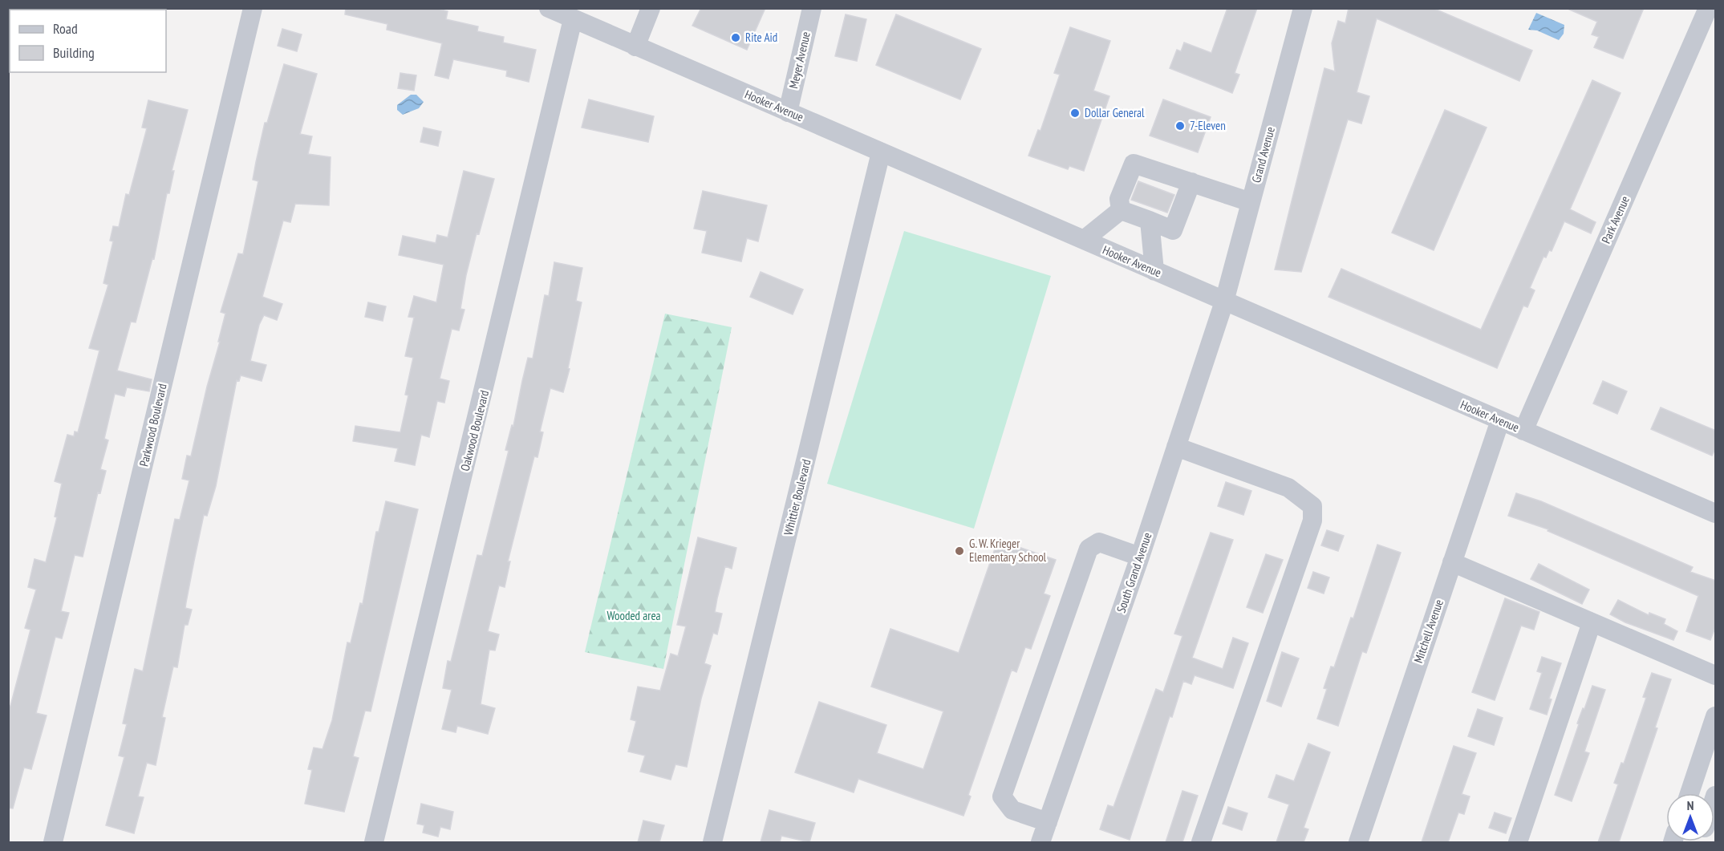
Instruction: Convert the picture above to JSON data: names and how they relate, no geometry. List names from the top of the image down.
{
  "streets": {
    "street": [
      "Meyer Avenue",
      "Hooker Avenue",
      "Grand Avenue",
      "Park Avenue",
      "Parkwood Boulevard",
      "Oakwood Boulevard",
      "Whittier Boulevard",
      "South Grand Avenue",
      "Mitchell Avenue"
    ]
  },
  "crossings": [
    ["Meyer Avenue", "Hooker Avenue"],
    ["Hooker Avenue", "Grand Avenue"],
    ["Hooker Avenue", "Park Avenue"],
    ["Hooker Avenue", "Oakwood Boulevard"],
    ["Hooker Avenue", "Whittier Boulevard"],
    ["Hooker Avenue", "South Grand Avenue"],
    ["Hooker Avenue", "Mitchell Avenue"],
    ["Grand Avenue", "South Grand Avenue"]
  ],
  "parks": ["Wooded area"],
  "places": [
    "Rite Aid",
    "Dollar General",
    "7-Eleven",
    "G. W. Krieger Elementary School"
  ],
  "legend": ["Road", "Building"],
  "north": "top"
}
